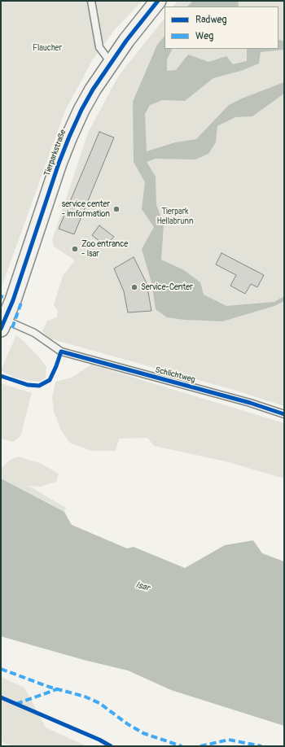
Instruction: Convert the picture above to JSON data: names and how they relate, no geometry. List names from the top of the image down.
{
  "streets": {
    "street": ["Tierparkstraße"],
    "lane": ["Schlichtweg"]
  },
  "crossings": [
    ["Tierparkstraße", "Schlichtweg"]
  ],
  "water": ["Isar"],
  "parks": ["Flaucher", "Tierpark Hellabrunn"],
  "places": ["service center - imformation", "Zoo entrance - Isar", "Service-Center"],
  "legend": ["Radweg", "Weg"]
}
